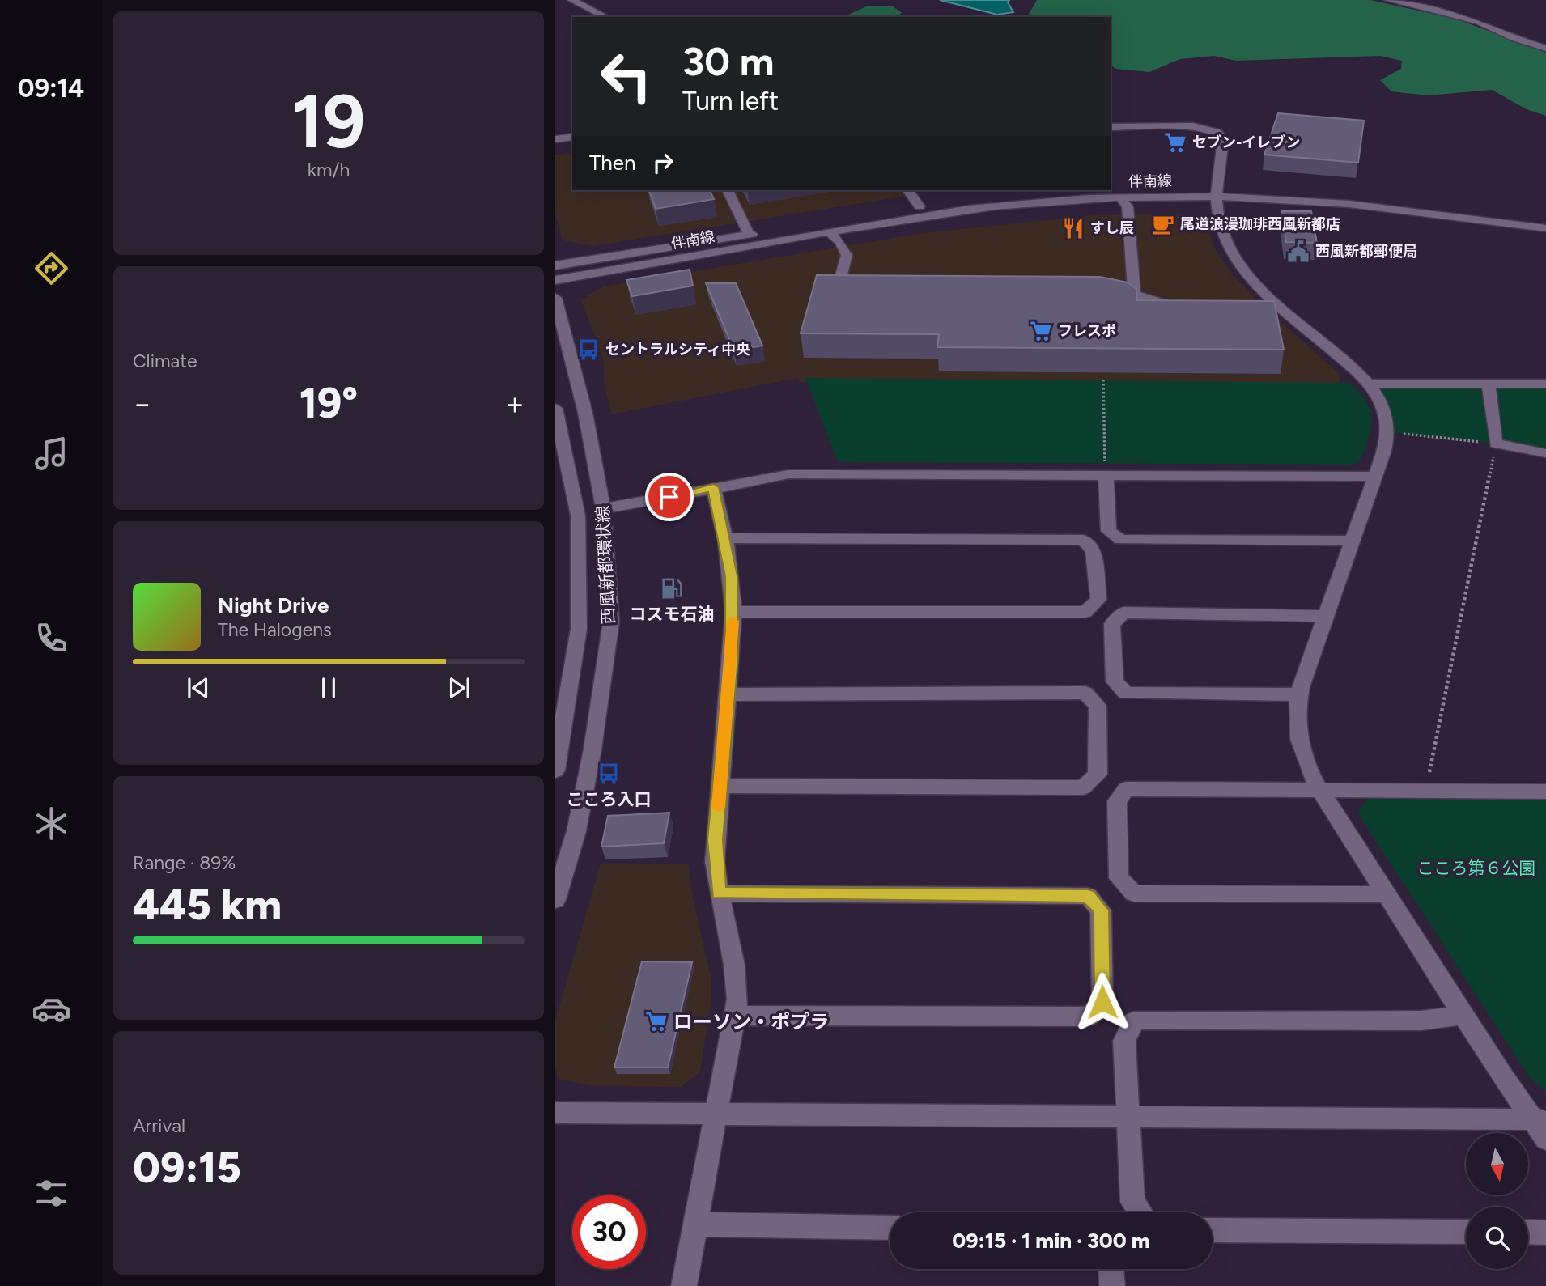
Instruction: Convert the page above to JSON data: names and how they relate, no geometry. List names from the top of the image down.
{
  "streets": {
    "street": ["伴南線", "西風新都環状線"]
  },
  "parks": ["こころ第６公園"],
  "places": {
    "supermarket": ["セブン-イレブン", "フレスポ", "ローソン・ポプラ"],
    "cafe": ["尾道浪漫珈琲西風新都店"],
    "restaurant": ["すし辰"],
    "public building": ["西風新都郵便局"],
    "bus stop": ["セントラルシティ中央", "こころ入口"],
    "fuel station": ["コスモ石油"]
  },
  "north": "bottom",
  "page": {
    "tabs": "09:14",
    "tile": [
      ["19", "km/h"],
      "Climate",
      ["Range · 89%", "445 km"],
      ["Arrival", "09:15"]
    ],
    "turn": ["30 m", "Turn left"],
    "then": "Then",
    "heat": ["−", "19°", "+"],
    "song": ["Night Drive", "The Halogens"],
    "limit": "30",
    "trip": "09:15 · 1 min · 300 m"
  }
}
